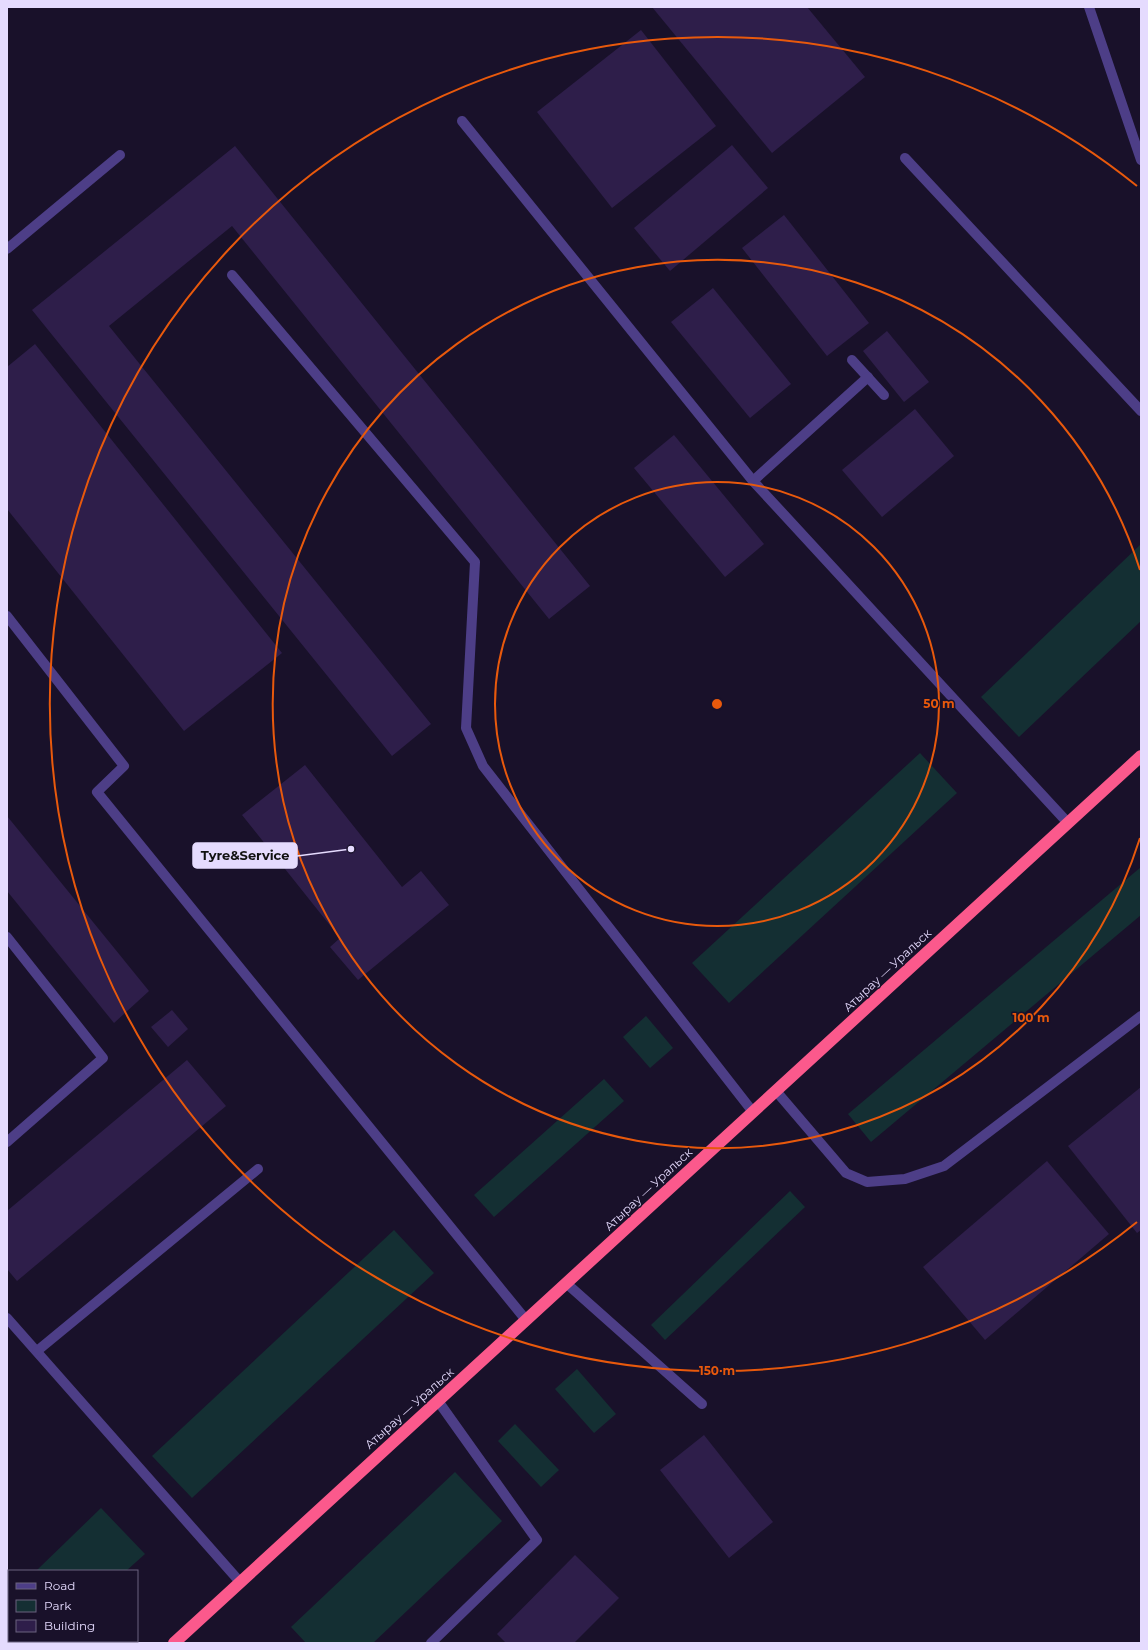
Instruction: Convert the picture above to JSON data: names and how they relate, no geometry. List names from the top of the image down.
{
  "streets": {
    "highway": ["Атырау — Уральск"]
  },
  "places": ["Tyre&Service"],
  "legend": ["Road", "Park", "Building"],
  "rings": ["50 m", "100 m", "150 m"]
}
